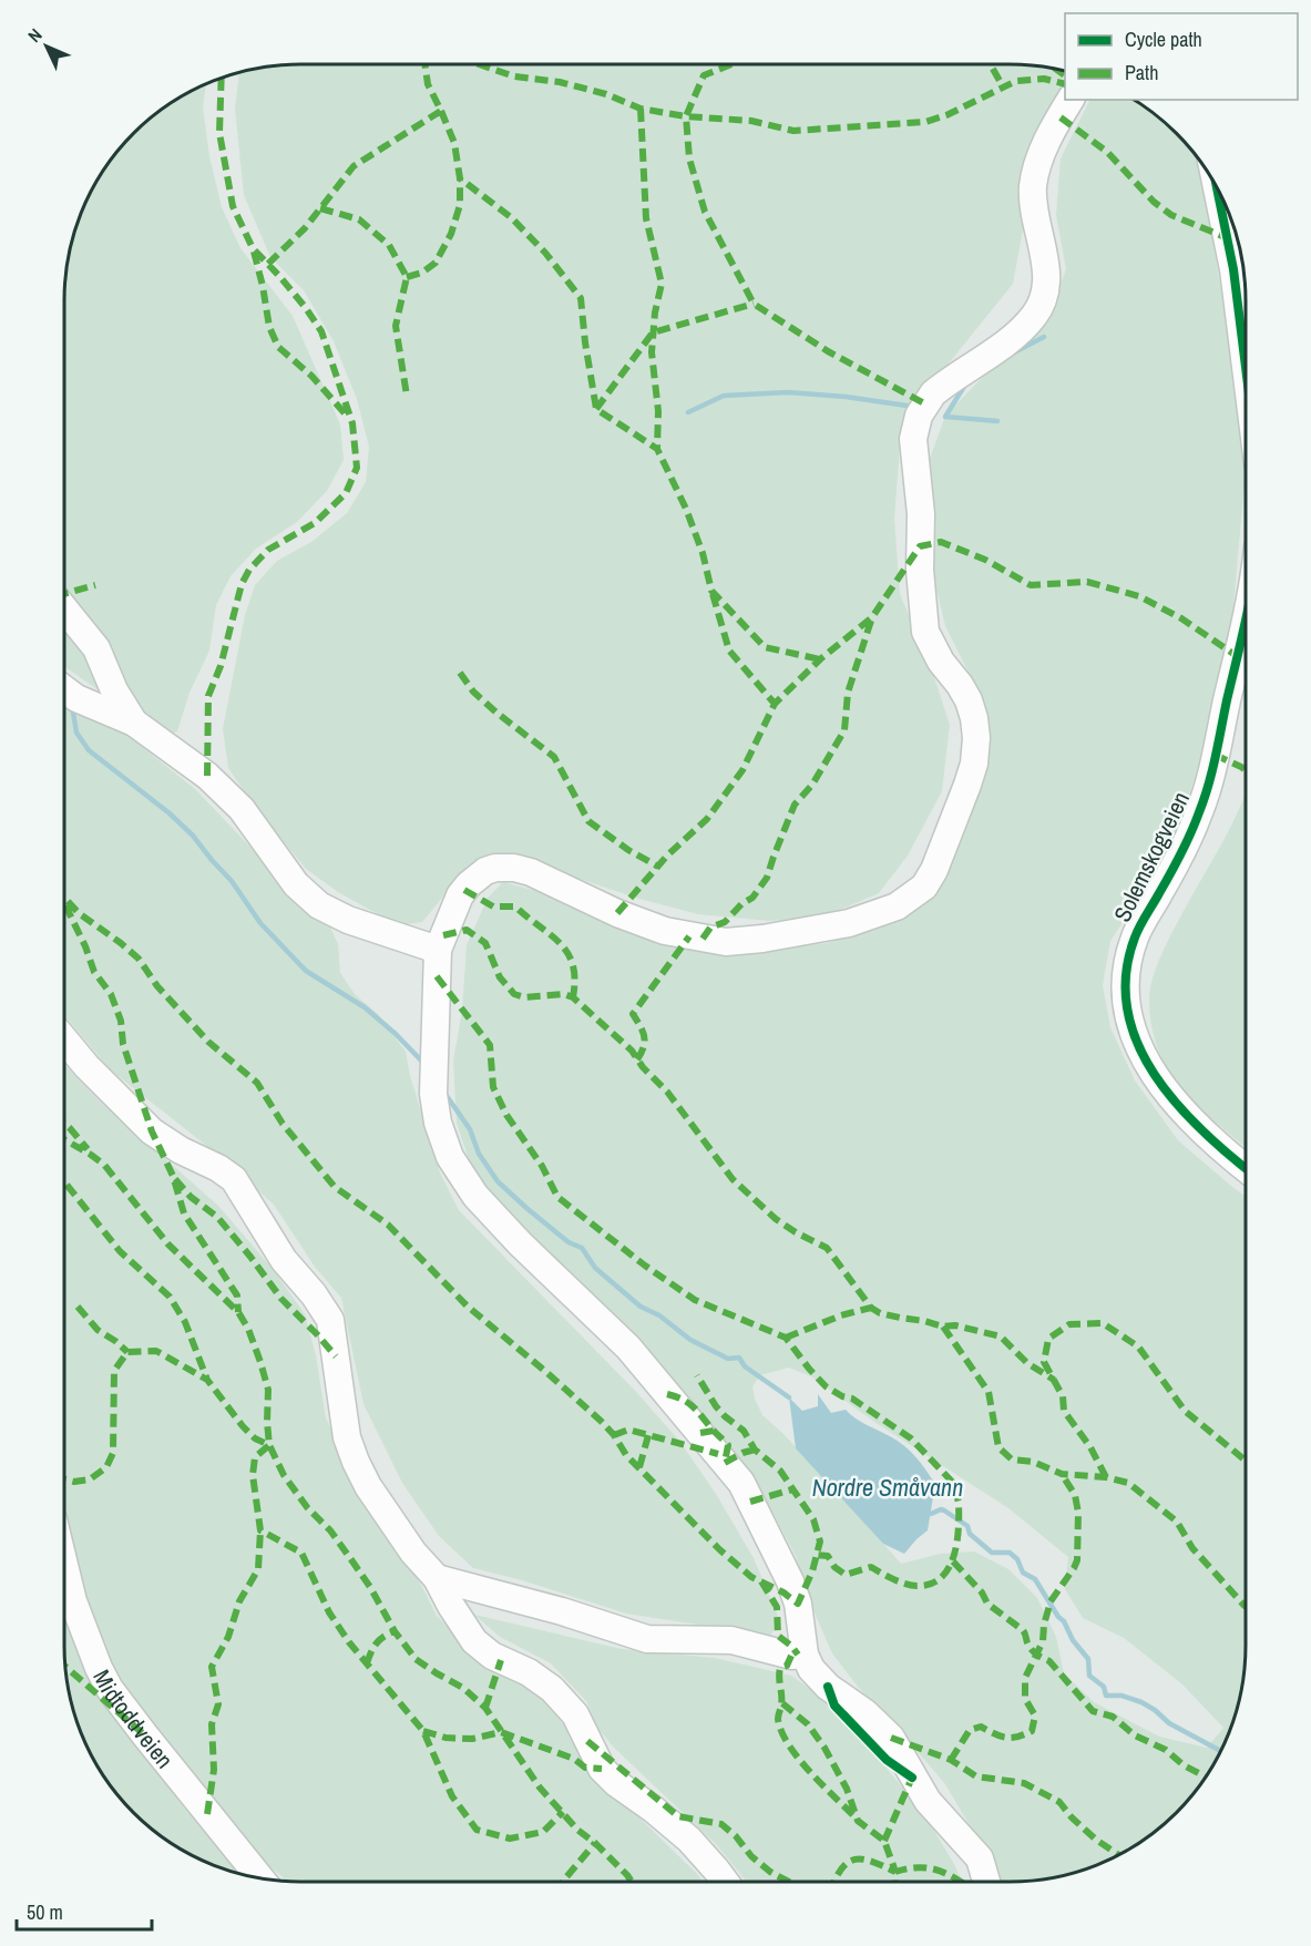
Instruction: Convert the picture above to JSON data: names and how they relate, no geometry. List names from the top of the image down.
{
  "streets": {
    "street": ["Solemskogveien", "Midtoddveien"]
  },
  "water": ["Nordre Småvann"],
  "legend": ["Cycle path", "Path"],
  "scale_bar": "50 m",
  "north": "top left"
}
